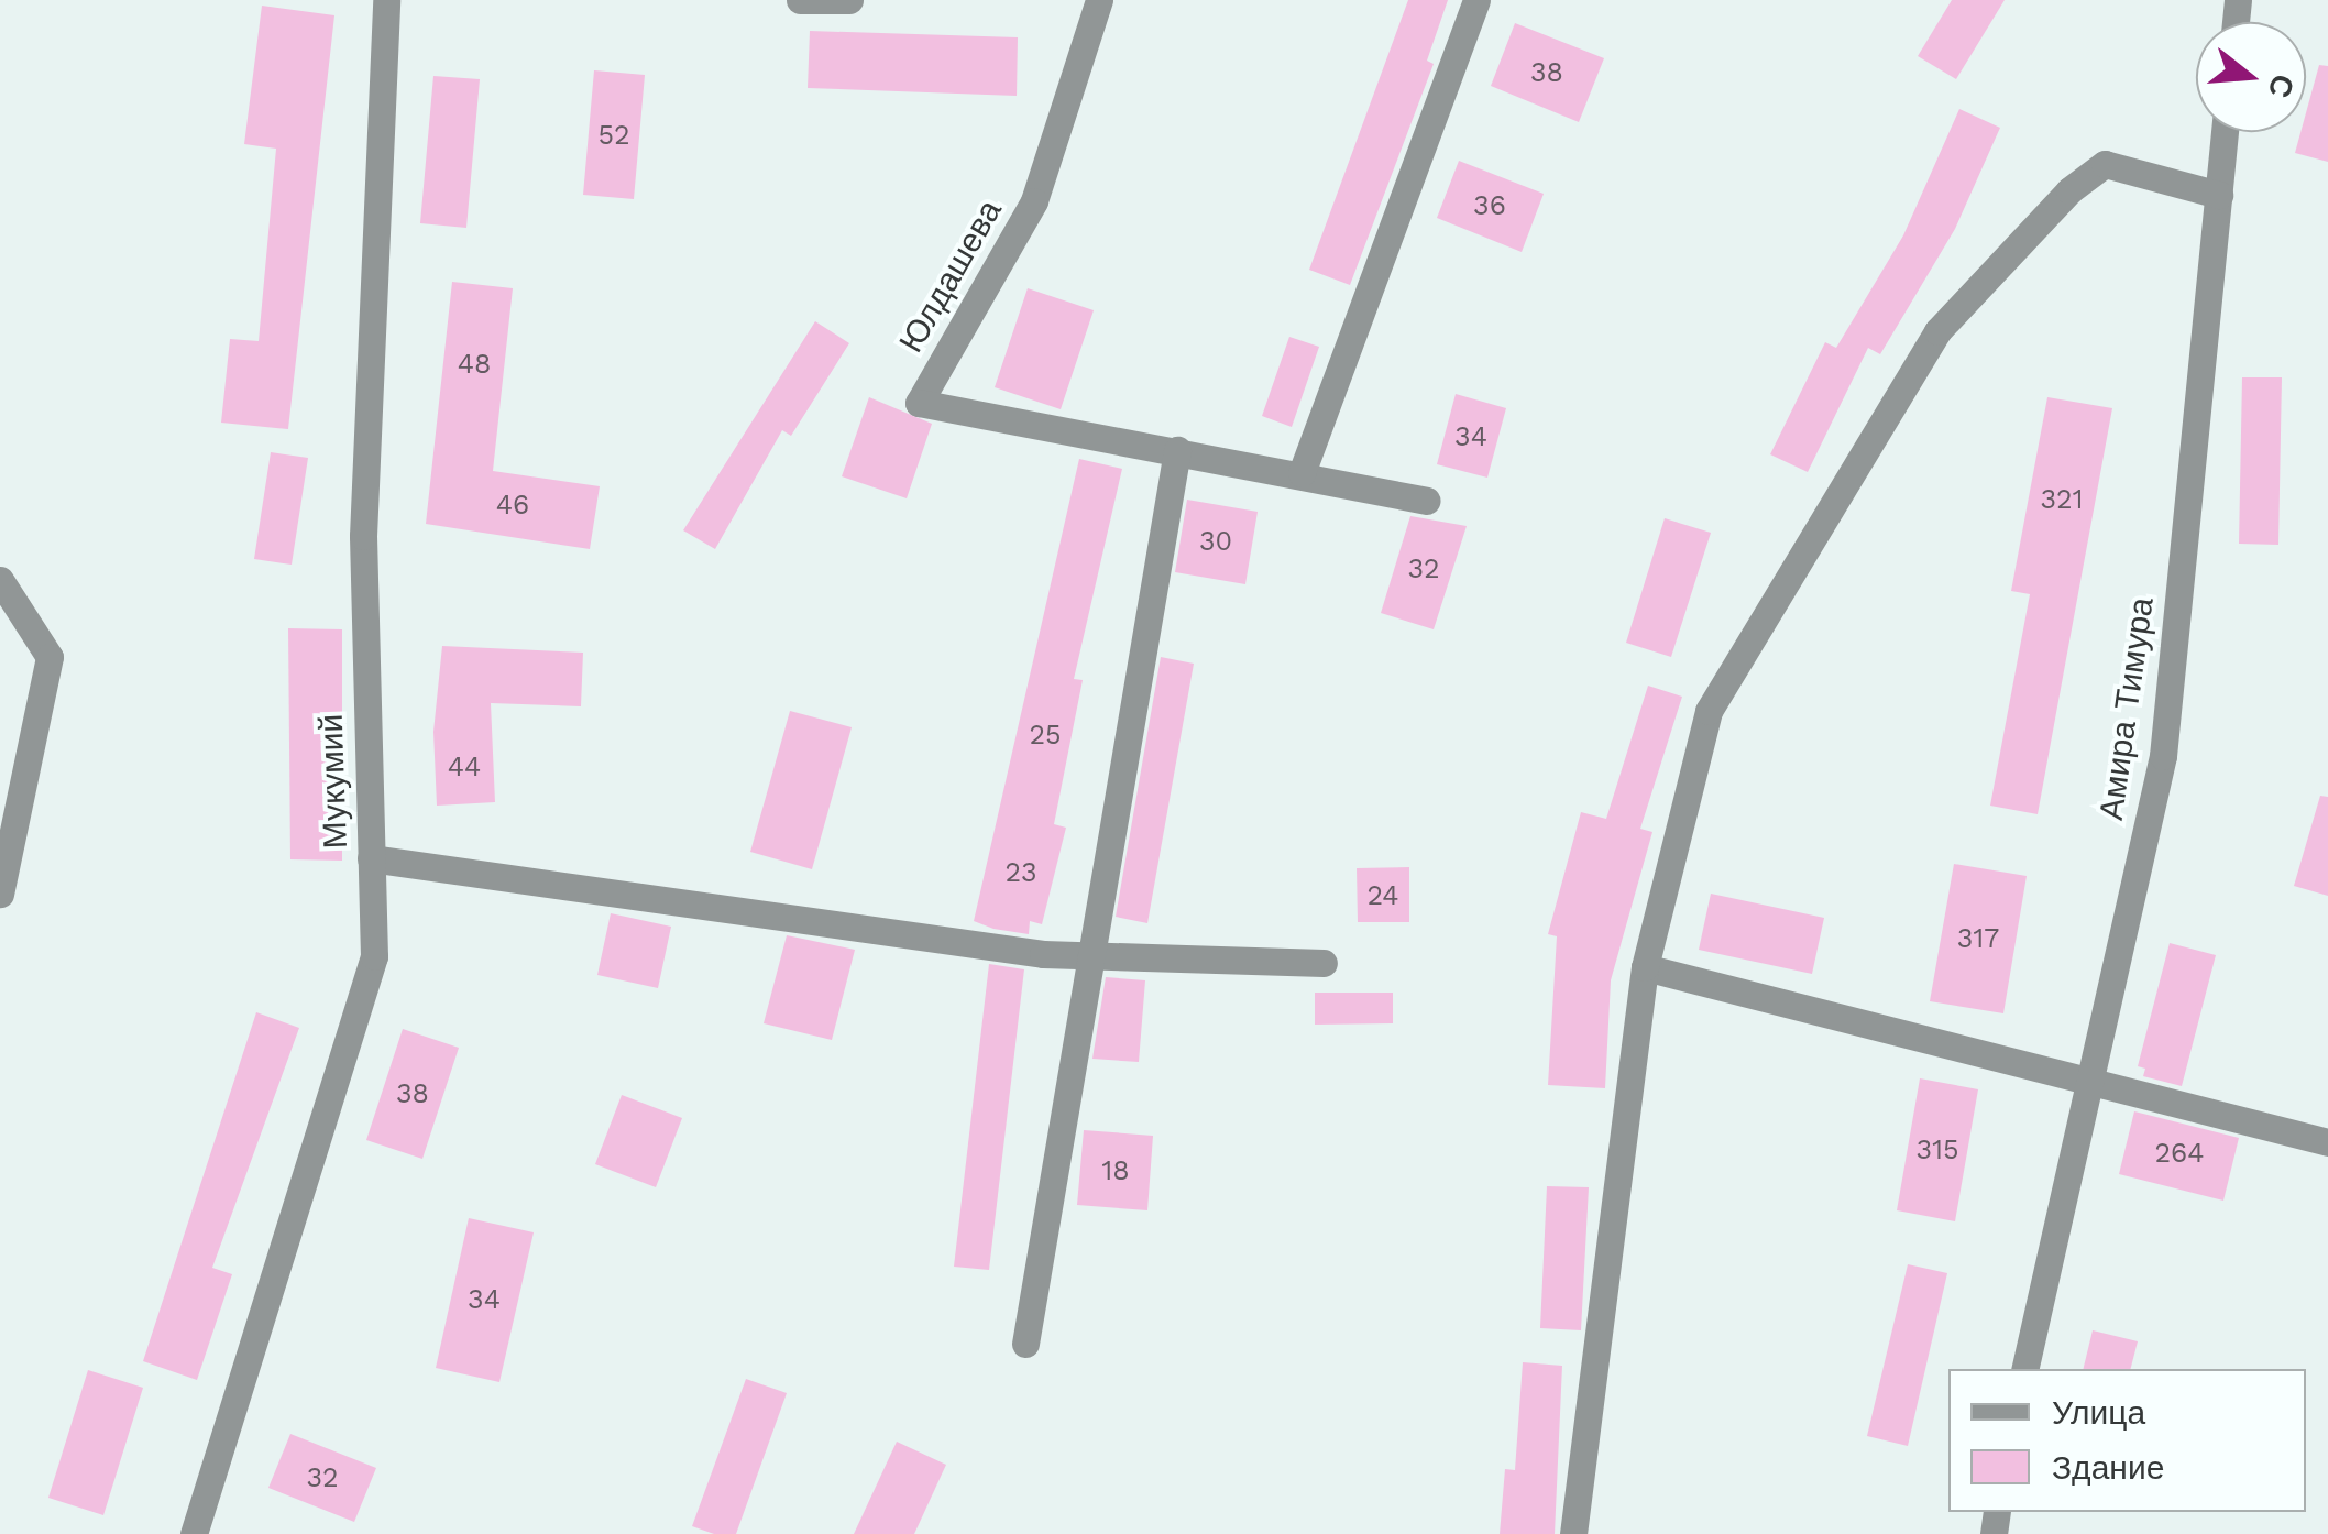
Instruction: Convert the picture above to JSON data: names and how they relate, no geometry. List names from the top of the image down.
{
  "streets": {
    "street": ["Юлдашева", "Амира Тимура", "Мукумий"]
  },
  "house_numbers": [
    "38",
    "52",
    "36",
    "48",
    "34",
    "321",
    "46",
    "30",
    "32",
    "25",
    "44",
    "23",
    "24",
    "317",
    "38",
    "315",
    "264",
    "18",
    "34",
    "32"
  ],
  "legend": ["Улица", "Здание"],
  "north": "right"
}
